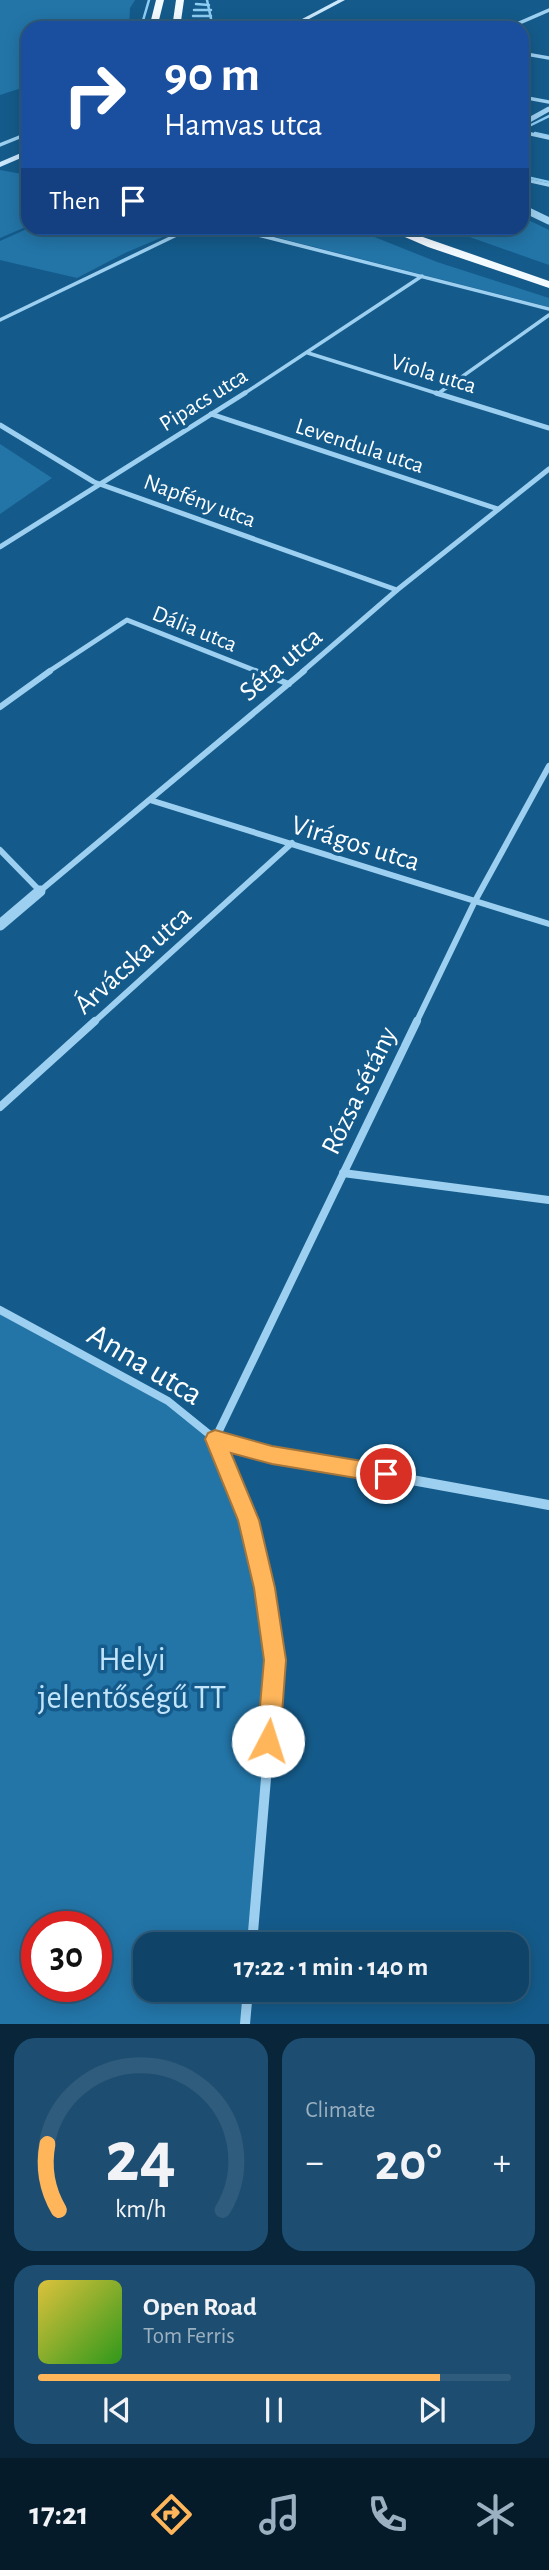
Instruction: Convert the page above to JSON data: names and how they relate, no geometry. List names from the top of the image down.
{
  "streets": {
    "street": [
      "Viola utca",
      "Pipacs utca",
      "Levendula utca",
      "Napfény utca",
      "Dália utca",
      "Séta utca",
      "Virágos utca",
      "Árvácska utca",
      "Rózsa sétány",
      "Anna utca"
    ]
  },
  "crossings": [
    ["Viola utca", "Pipacs utca"],
    ["Pipacs utca", "Levendula utca"],
    ["Pipacs utca", "Napfény utca"],
    ["Levendula utca", "Séta utca"],
    ["Napfény utca", "Séta utca"],
    ["Dália utca", "Séta utca"],
    ["Séta utca", "Virágos utca"],
    ["Virágos utca", "Árvácska utca"],
    ["Virágos utca", "Rózsa sétány"],
    ["Rózsa sétány", "Anna utca"]
  ],
  "parks": ["Helyi jelentőségű TT"],
  "page": {
    "turn": ["90 m", "Hamvas utca"],
    "then": "Then",
    "limit": "30",
    "trip": "17:22 · 1 min · 140 m",
    "tile": "Climate",
    "heat": ["−", "20°", "+"],
    "song": ["Open Road", "Tom Ferris"],
    "tabs": "17:21",
    "gauge": ["24", "km/h"]
  }
}
